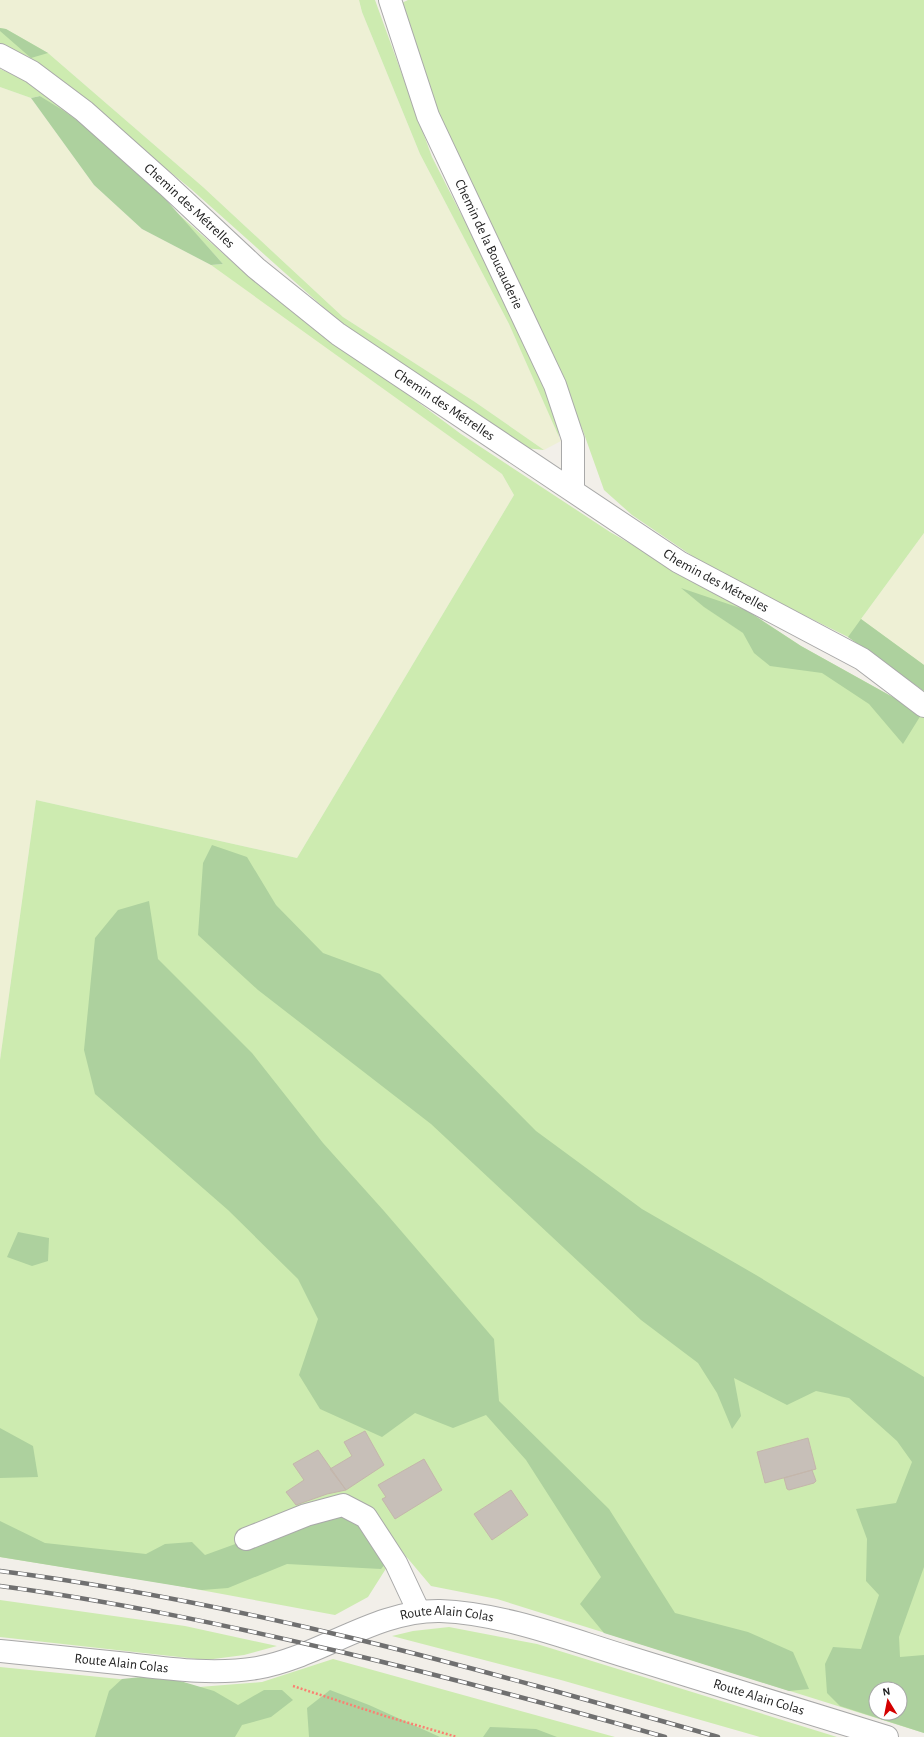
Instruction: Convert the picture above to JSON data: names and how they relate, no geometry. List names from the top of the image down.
{
  "streets": {
    "street": ["Chemin des Métrelles", "Chemin de la Boucauderie", "Route Alain Colas"]
  },
  "crossings": [
    ["Chemin des Métrelles", "Chemin de la Boucauderie"]
  ],
  "north": "top"
}
